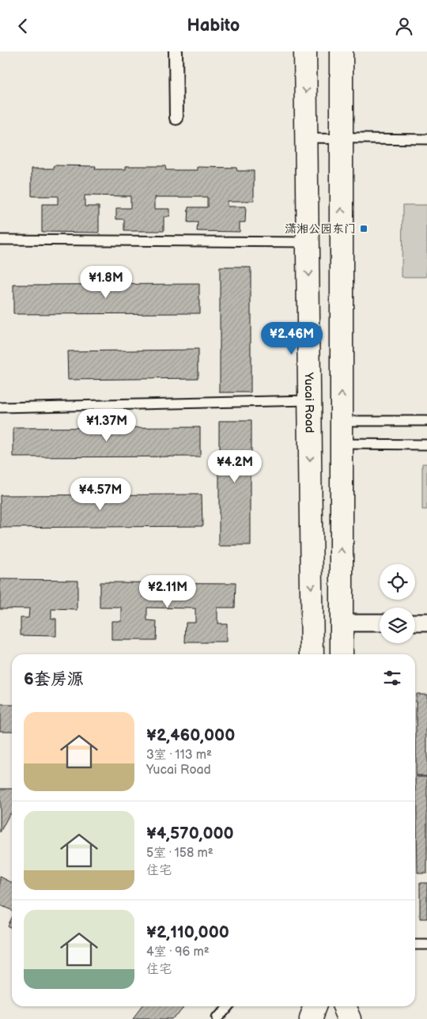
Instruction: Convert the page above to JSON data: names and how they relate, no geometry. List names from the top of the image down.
{
  "streets": {
    "main road": ["Yucai Road"]
  },
  "places": {
    "transit": ["潇湘公园东门"]
  },
  "page": {
    "header": "Habito",
    "price": [
      "¥1.8M",
      "¥2.46M",
      "¥1.37M",
      "¥4.2M",
      "¥4.57M",
      "¥2.11M"
    ],
    "heading": "6套房源",
    "list": [
      {
        "name": "¥2,460,000",
        "note": "3室 · 113 m² · Yucai Road"
      },
      {
        "name": "¥4,570,000",
        "note": "5室 · 158 m² · 住宅"
      },
      {
        "name": "¥2,110,000",
        "note": "4室 · 96 m² · 住宅"
      }
    ]
  }
}
